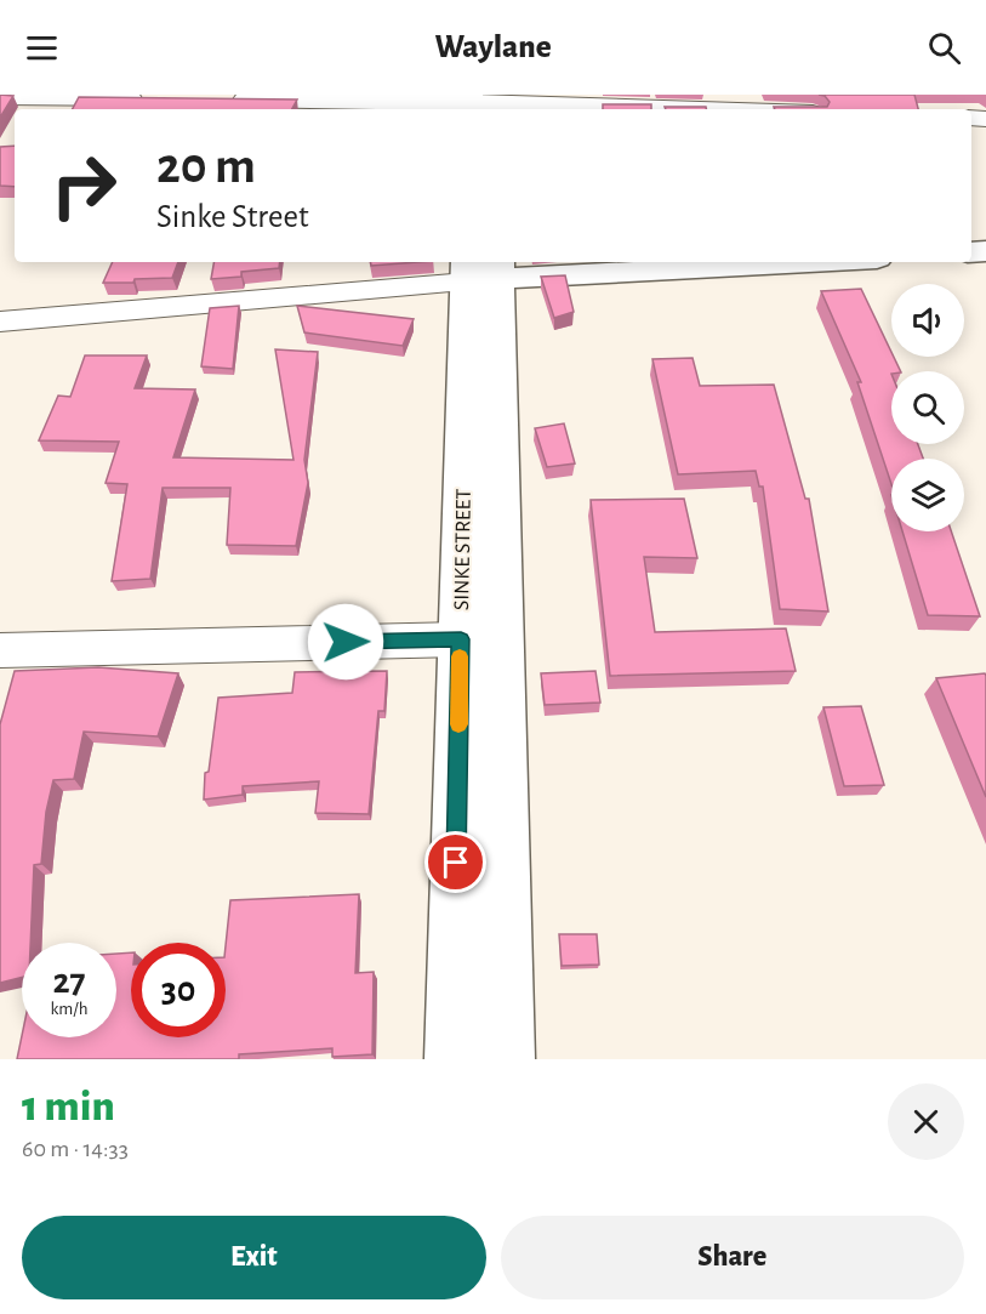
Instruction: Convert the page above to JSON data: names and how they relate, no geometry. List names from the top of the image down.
{
  "streets": {
    "street": ["SINKE STREET"]
  },
  "page": {
    "header": "Waylane",
    "turn": ["20 m", "Sinke Street"],
    "speed": "27 km/h",
    "limit": "30",
    "heading": ["1 min", "60 m · 14:33"],
    "buttons": ["Exit", "Share"]
  }
}
